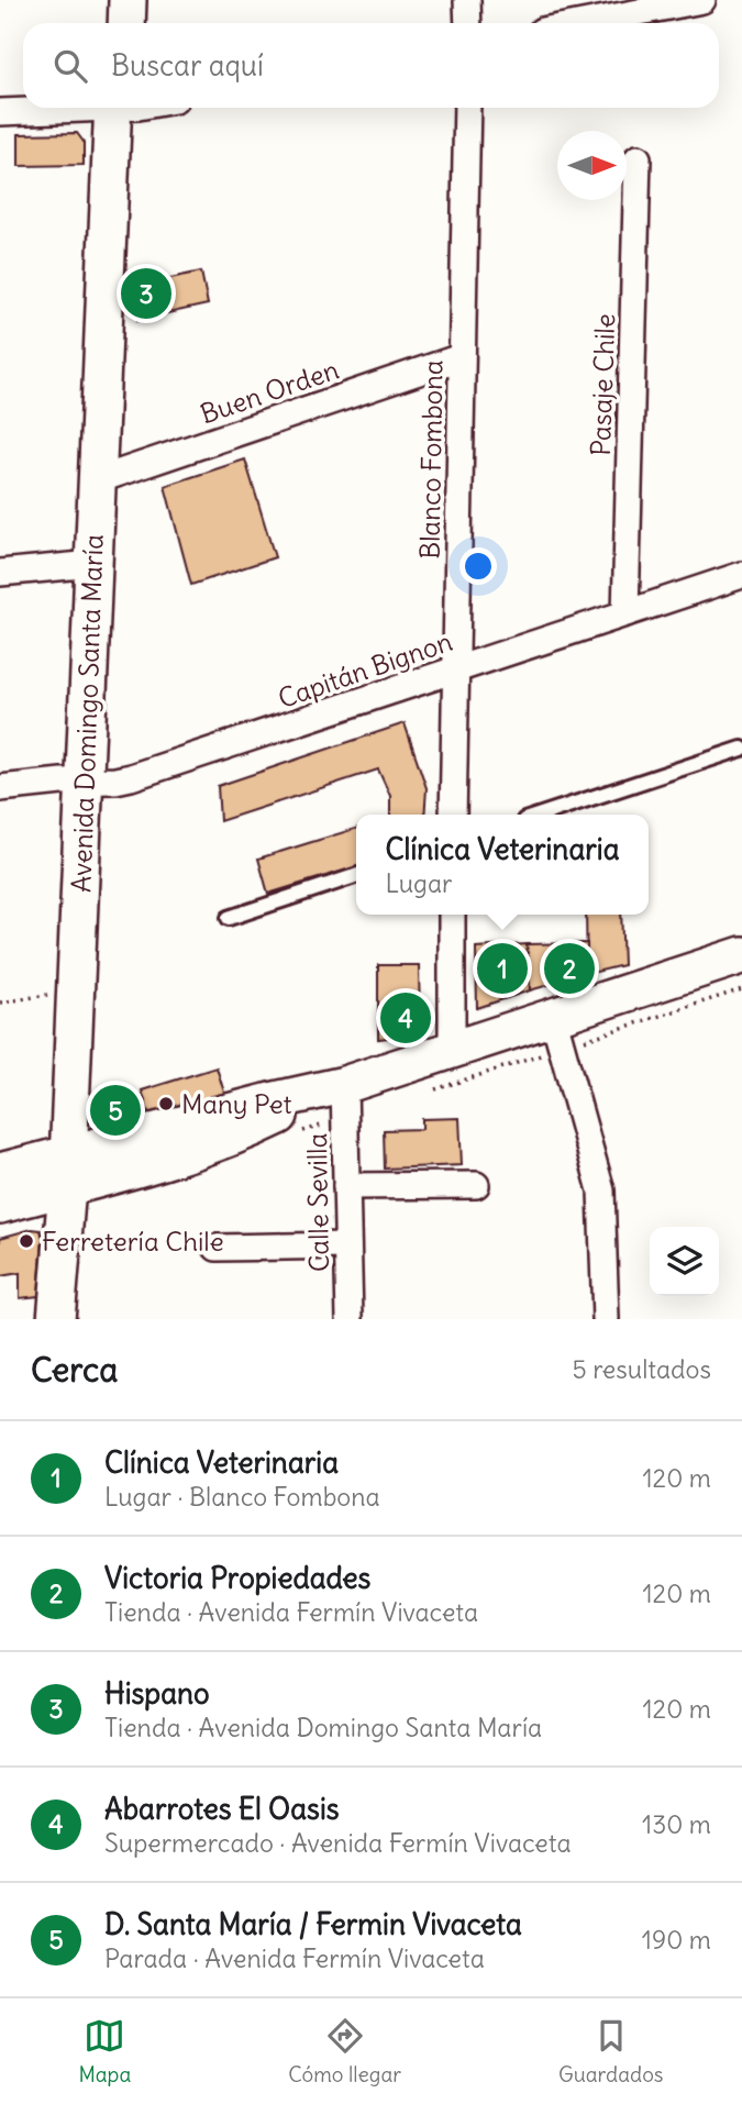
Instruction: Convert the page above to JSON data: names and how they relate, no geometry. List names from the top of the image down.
{
  "streets": {
    "main road": ["Avenida Domingo Santa María"],
    "street": [
      "Pasaje Chile",
      "Buen Orden",
      "Blanco Fombona",
      "Capitán Bignon",
      "Calle Sevilla"
    ]
  },
  "crossings": [
    ["Pasaje Chile", "Capitán Bignon"],
    ["Buen Orden", "Blanco Fombona"],
    ["Buen Orden", "Avenida Domingo Santa María"],
    ["Blanco Fombona", "Capitán Bignon"],
    ["Capitán Bignon", "Avenida Domingo Santa María"]
  ],
  "places": ["Many Pet", "Ferretería Chile"],
  "north": "right",
  "page": {
    "search": "Buscar aquí",
    "pins": [
      "3",
      "1",
      "2",
      "4",
      "5"
    ],
    "popup": ["Clínica Veterinaria", "Lugar"],
    "heading": ["Cerca", "5 resultados"],
    "list": [
      {
        "mark": "1",
        "name": "Clínica Veterinaria",
        "note": "Lugar · Blanco Fombona",
        "value": "120 m"
      },
      {
        "mark": "2",
        "name": "Victoria Propiedades",
        "note": "Tienda · Avenida Fermín Vivaceta",
        "value": "120 m"
      },
      {
        "mark": "3",
        "name": "Hispano",
        "note": "Tienda · Avenida Domingo Santa María",
        "value": "120 m"
      },
      {
        "mark": "4",
        "name": "Abarrotes El Oasis",
        "note": "Supermercado · Avenida Fermín Vivaceta",
        "value": "130 m"
      },
      {
        "mark": "5",
        "name": "D. Santa María / Fermin Vivaceta",
        "note": "Parada · Avenida Fermín Vivaceta",
        "value": "190 m"
      }
    ],
    "nav": ["Mapa", "Cómo llegar", "Guardados"]
  }
}
